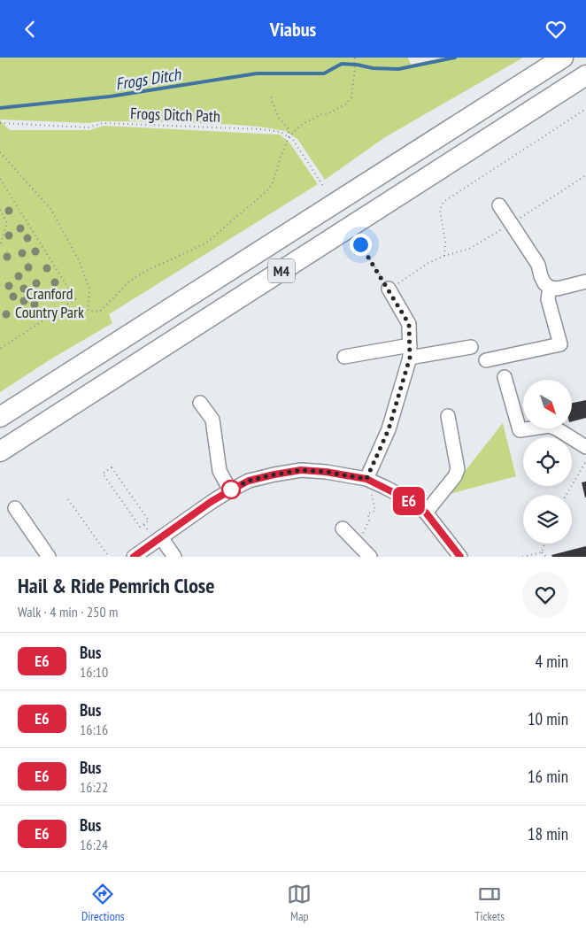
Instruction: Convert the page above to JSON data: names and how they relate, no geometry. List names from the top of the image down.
{
  "streets": {
    "highway": ["M4"],
    "path": ["Frogs Ditch Path"]
  },
  "water": ["Frogs Ditch"],
  "parks": ["Cranford Country Park"],
  "lines": ["bus line E6"],
  "north": "bottom right",
  "page": {
    "header": "Viabus",
    "on_map": "E6",
    "heading": ["Hail & Ride Pemrich Close", "Walk · 4 min · 250 m"],
    "list": [
      {
        "mark": "E6",
        "name": "Bus",
        "note": "16:10",
        "value": "4 min"
      },
      {
        "mark": "E6",
        "name": "Bus",
        "note": "16:16",
        "value": "10 min"
      },
      {
        "mark": "E6",
        "name": "Bus",
        "note": "16:22",
        "value": "16 min"
      },
      {
        "mark": "E6",
        "name": "Bus",
        "note": "16:24",
        "value": "18 min"
      }
    ],
    "tabs": ["Directions", "Map", "Tickets"]
  }
}
